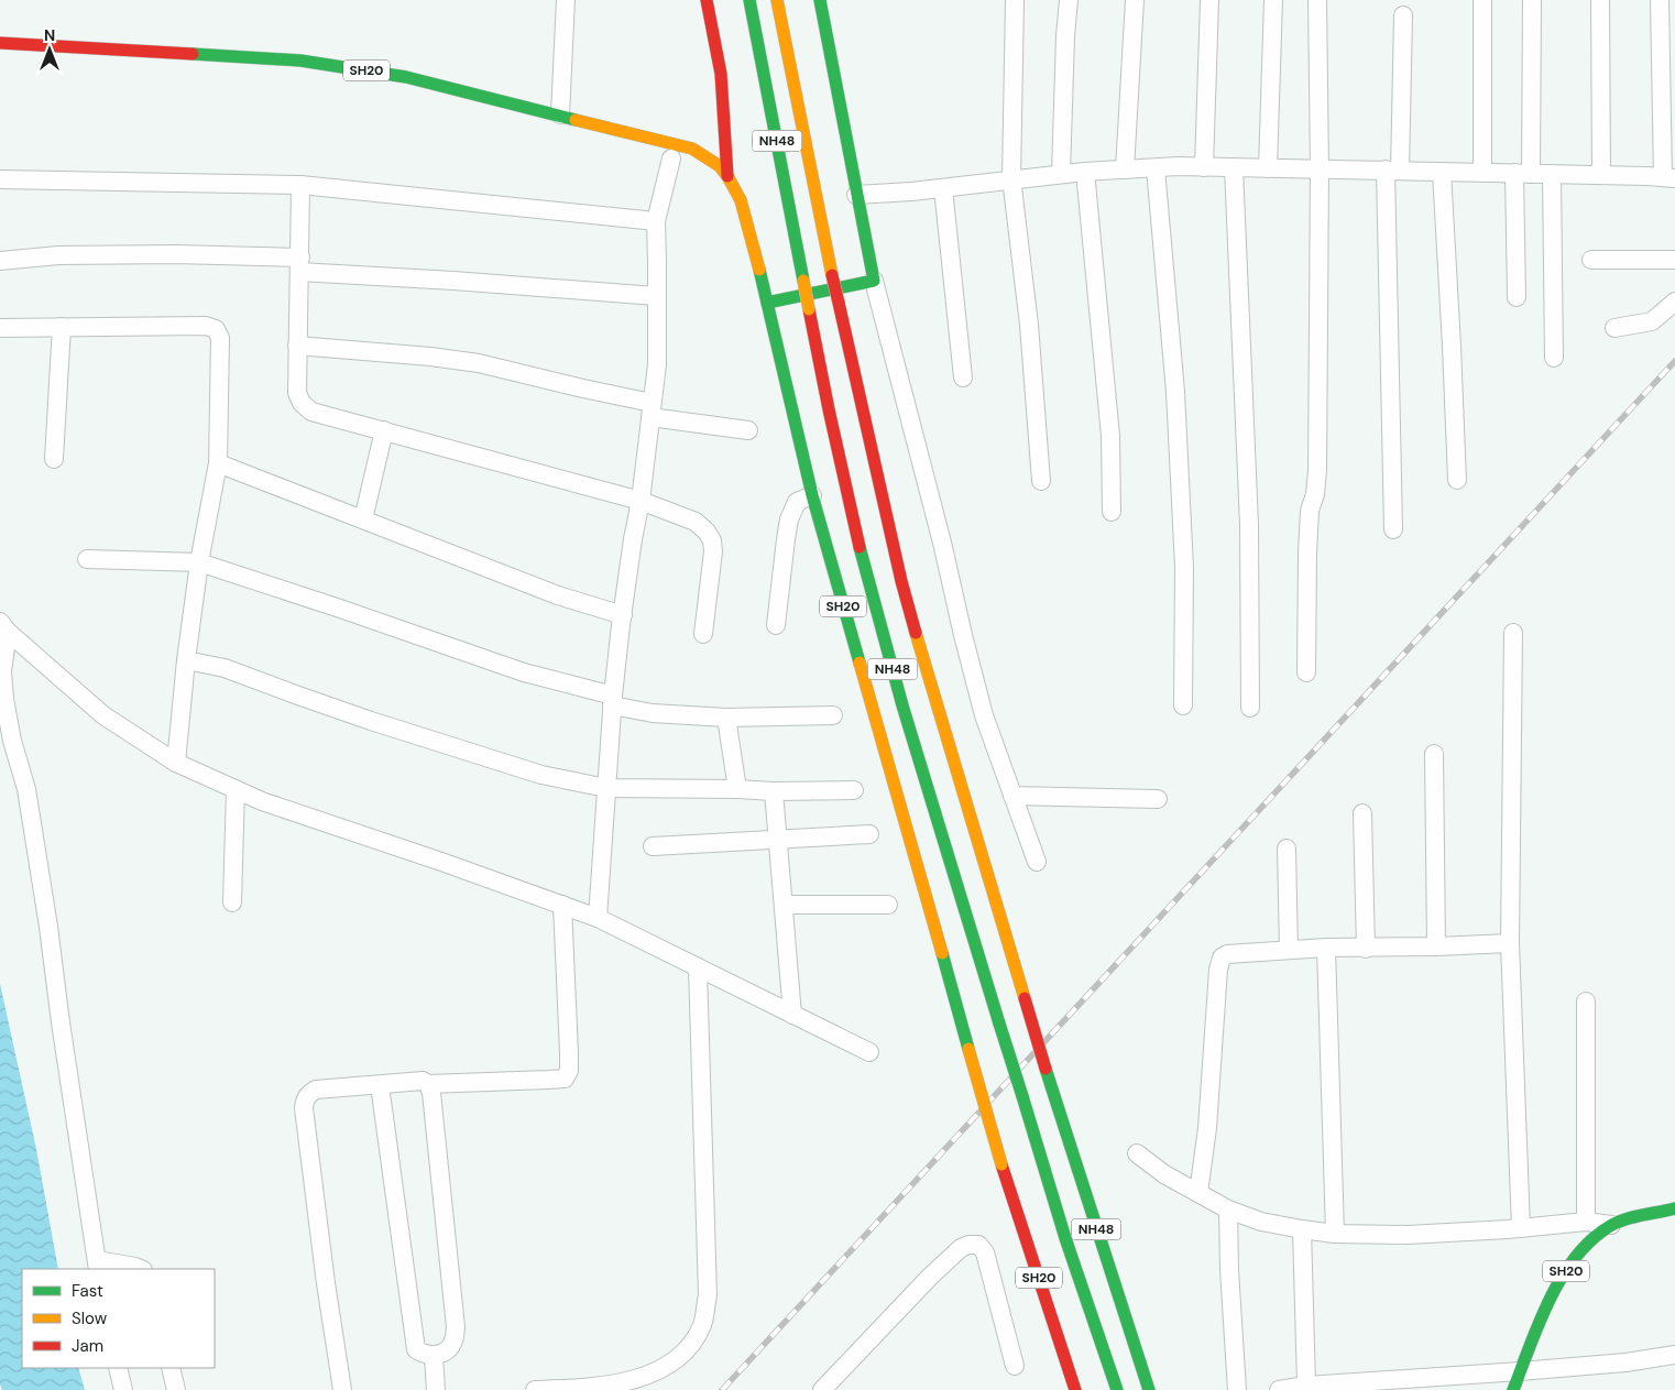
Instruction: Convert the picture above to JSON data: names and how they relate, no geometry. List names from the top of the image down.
{
  "streets": {
    "main road": ["SH20", "NH48"]
  },
  "legend": ["Fast", "Slow", "Jam"],
  "north": "top"
}
